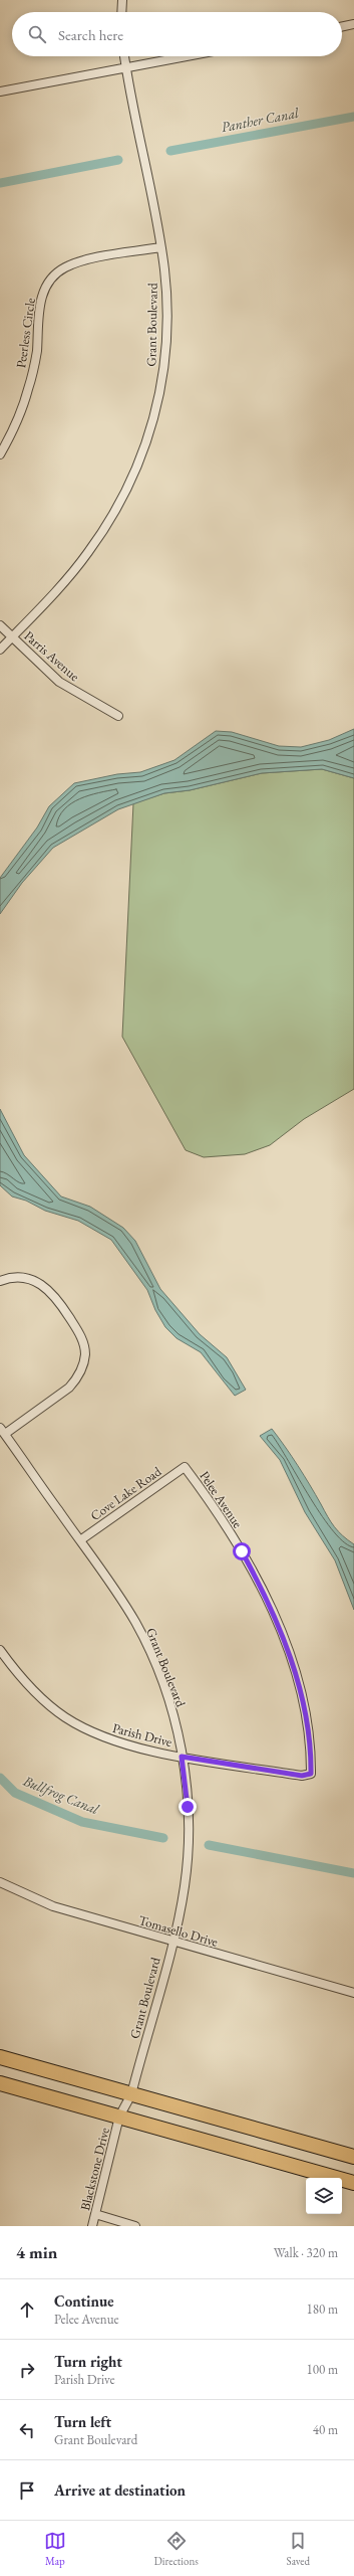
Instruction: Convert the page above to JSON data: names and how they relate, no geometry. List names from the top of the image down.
{
  "streets": {
    "street": [
      "Grant Boulevard",
      "Peerless Circle",
      "Parris Avenue",
      "Cove Lake Road",
      "Pelee Avenue",
      "Parish Drive",
      "Tomasello Drive",
      "Blackstone Drive"
    ]
  },
  "crossings": [
    ["Grant Boulevard", "Peerless Circle"],
    ["Grant Boulevard", "Parris Avenue"],
    ["Grant Boulevard", "Cove Lake Road"],
    ["Grant Boulevard", "Parish Drive"],
    ["Grant Boulevard", "Tomasello Drive"],
    ["Grant Boulevard", "Blackstone Drive"],
    ["Cove Lake Road", "Pelee Avenue"],
    ["Pelee Avenue", "Parish Drive"]
  ],
  "water": ["Panther Canal", "Bullfrog Canal"],
  "page": {
    "search": "Search here",
    "heading": ["4 min", "Walk · 320 m"],
    "list": [
      ["Continue", "Pelee Avenue", "180 m"],
      ["Turn right", "Parish Drive", "100 m"],
      ["Turn left", "Grant Boulevard", "40 m"],
      "Arrive at destination"
    ],
    "nav": ["Map", "Directions", "Saved"]
  }
}
